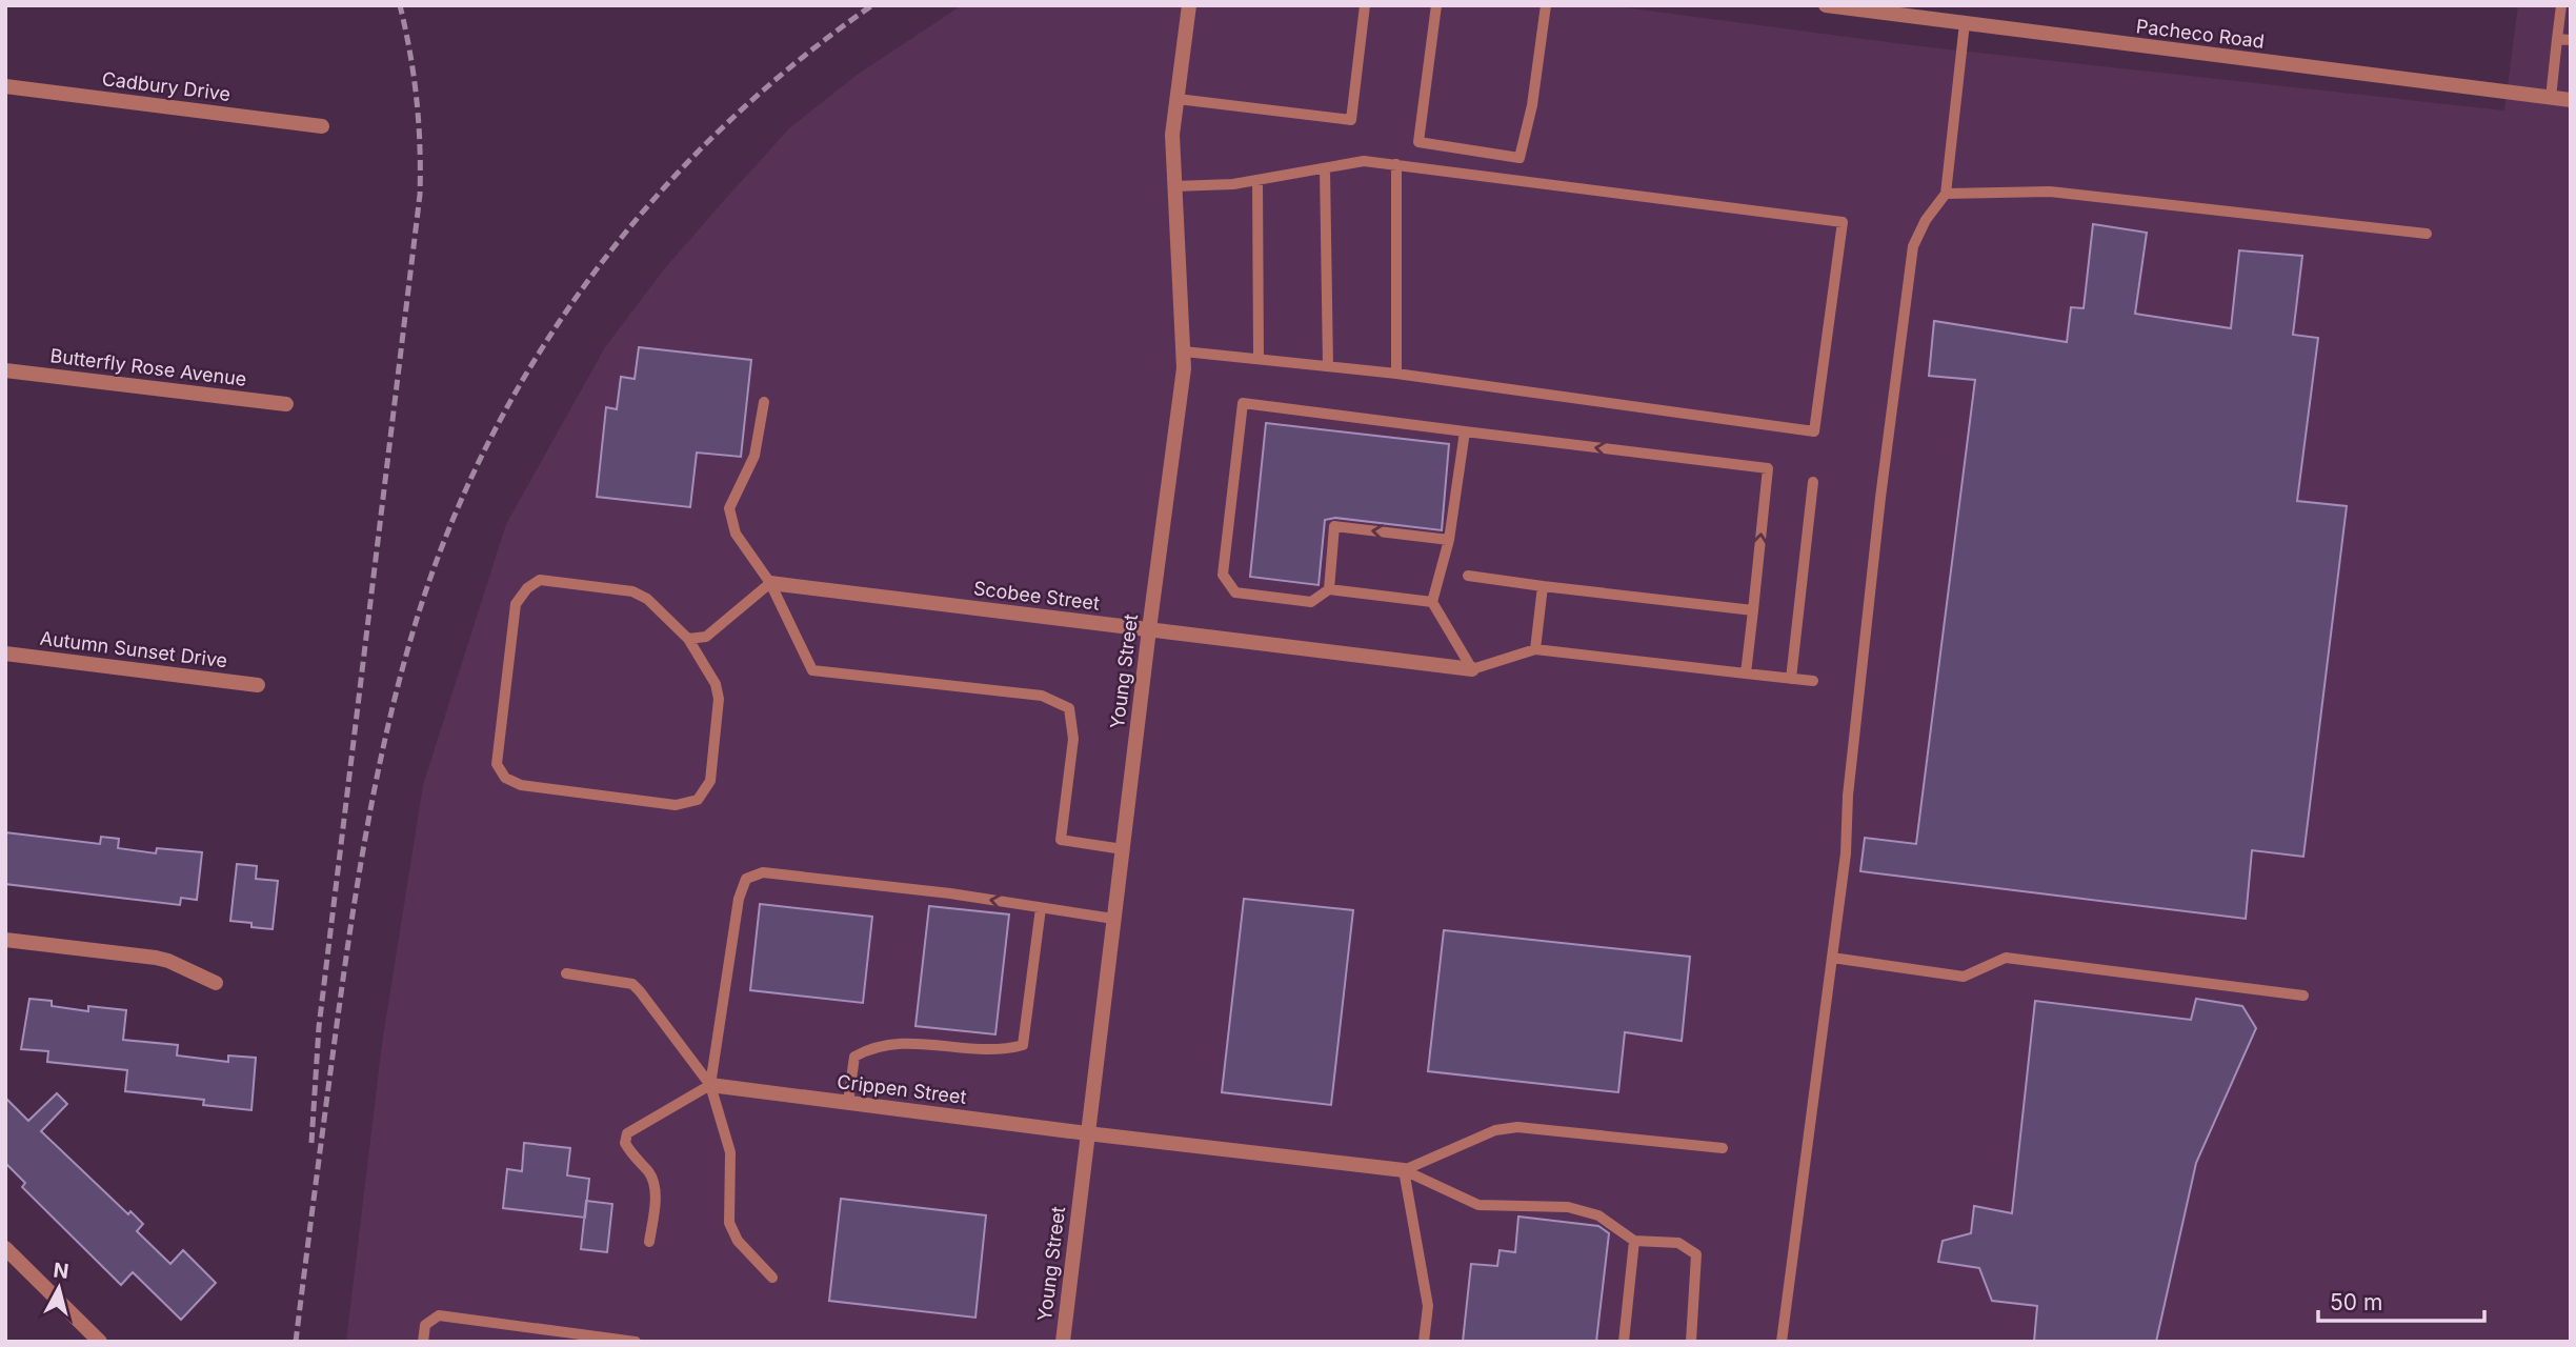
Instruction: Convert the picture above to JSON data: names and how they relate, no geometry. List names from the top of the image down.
{
  "streets": {
    "street": [
      "Pacheco Road",
      "Cadbury Drive",
      "Butterfly Rose Avenue",
      "Scobee Street",
      "Autumn Sunset Drive",
      "Young Street",
      "Crippen Street"
    ]
  },
  "crossings": [
    ["Scobee Street", "Young Street"],
    ["Young Street", "Crippen Street"]
  ],
  "scale_bar": "50 m",
  "north": "top"
}
